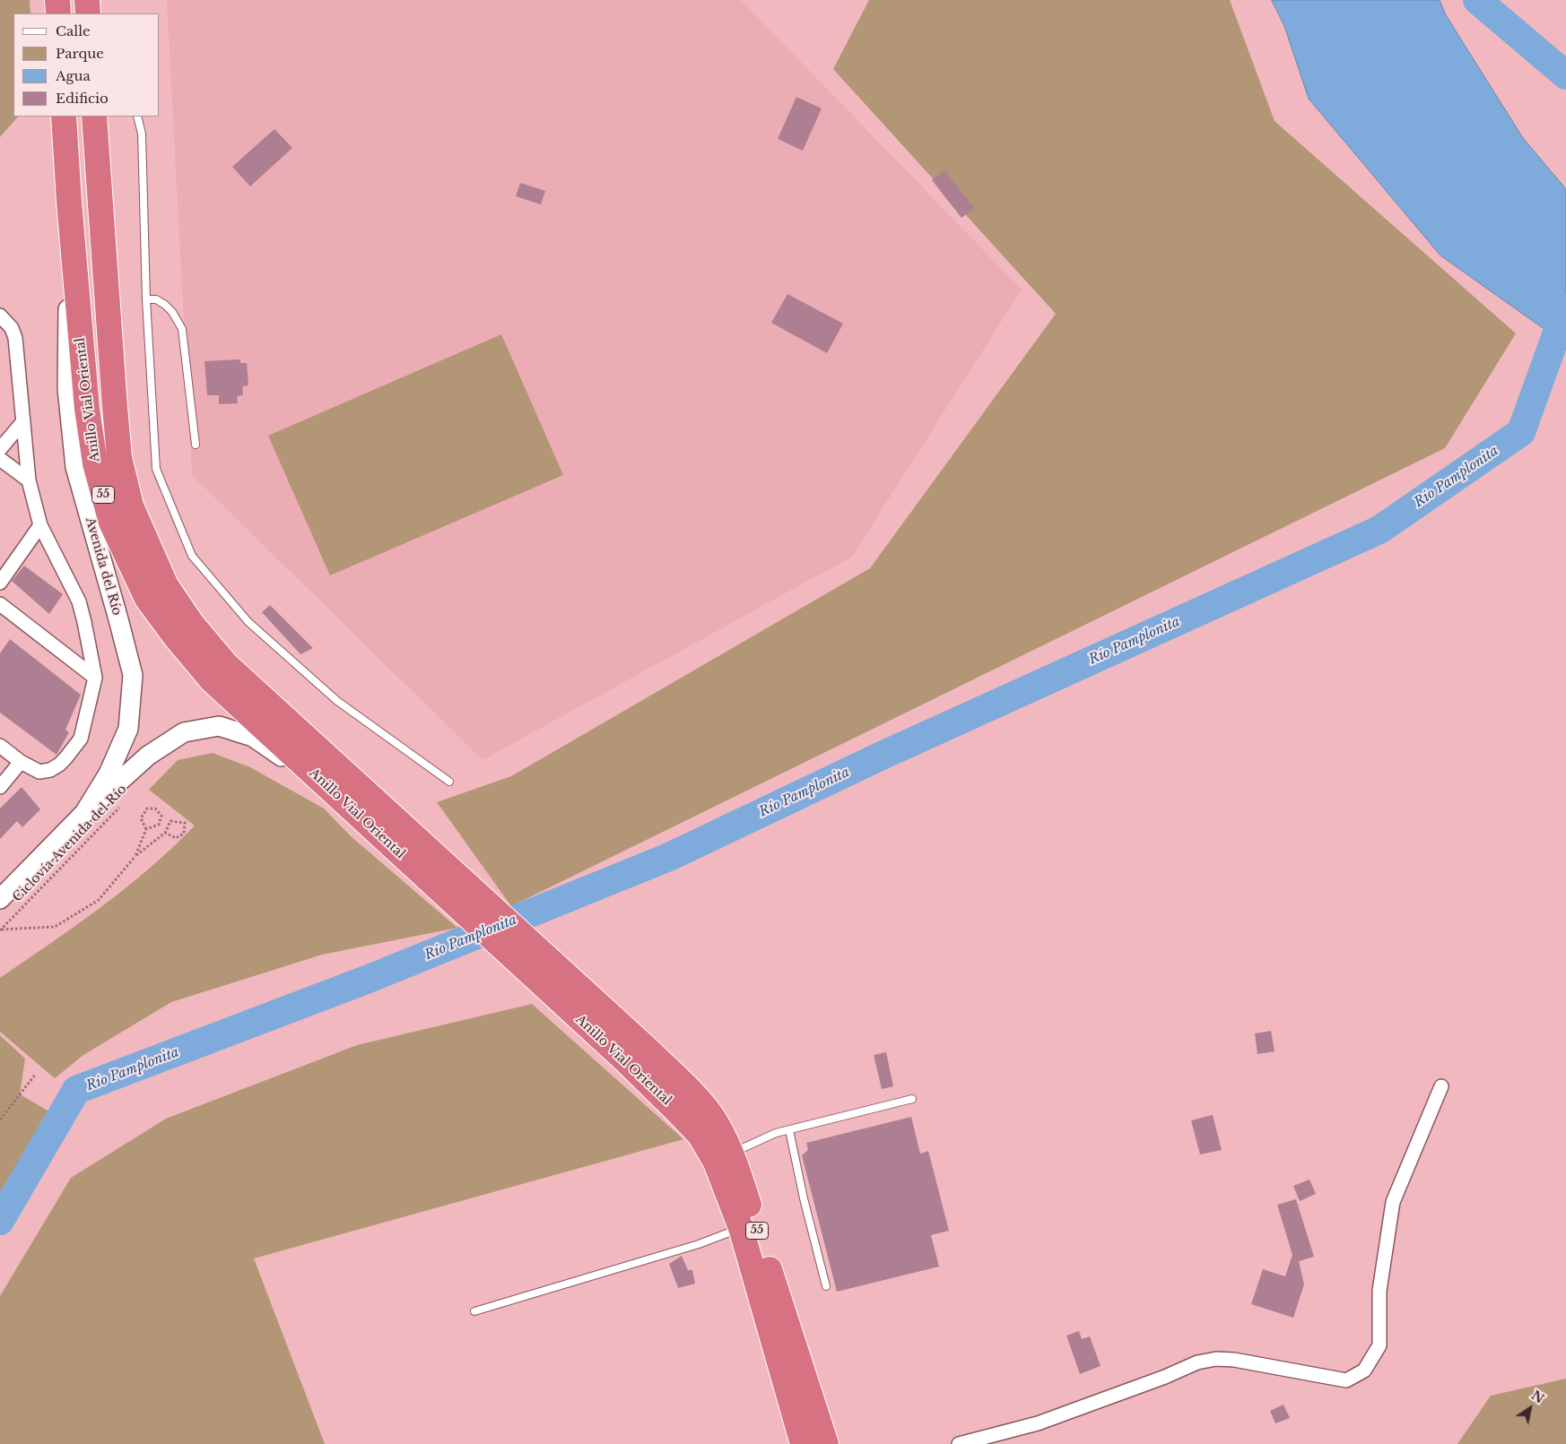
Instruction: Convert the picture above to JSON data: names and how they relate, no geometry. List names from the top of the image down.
{
  "streets": {
    "highway": ["Anillo Vial Oriental", "55"],
    "main road": ["Avenida del Río"],
    "path": ["Ciclovía Avenida del Río"]
  },
  "crossings": [
    ["Anillo Vial Oriental", "Avenida del Río"]
  ],
  "water": ["Río Pamplonita"],
  "legend": [
    "Calle",
    "Parque",
    "Agua",
    "Edificio"
  ],
  "north": "top right"
}
